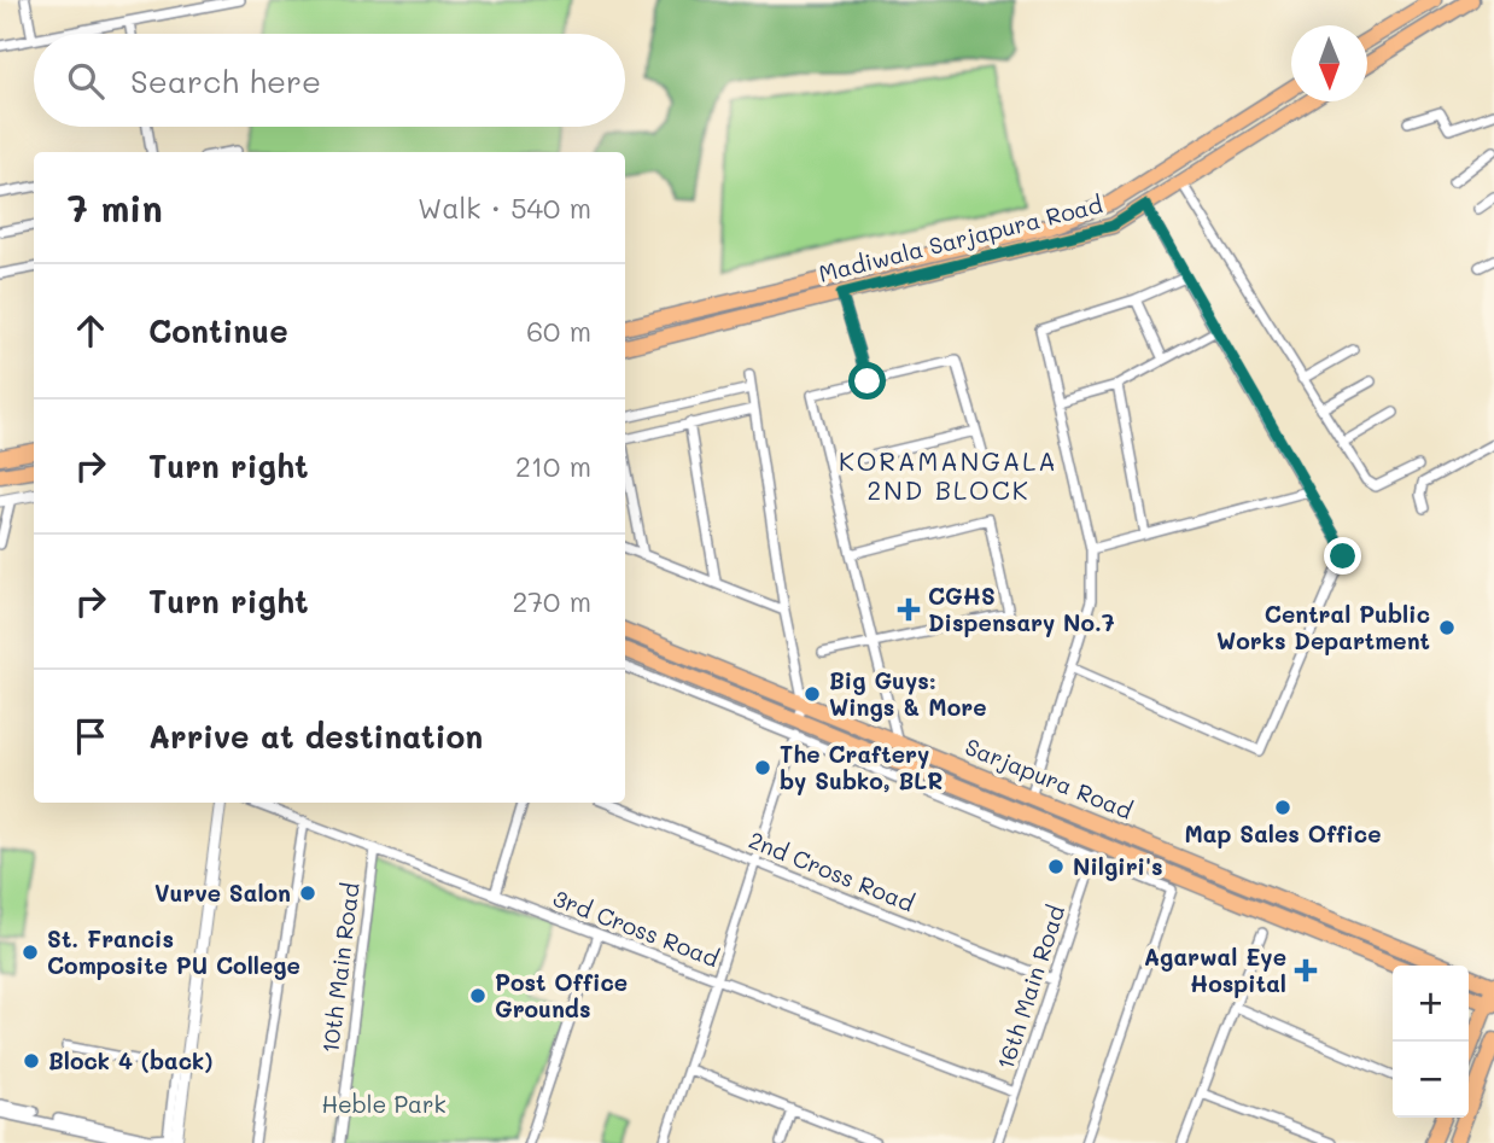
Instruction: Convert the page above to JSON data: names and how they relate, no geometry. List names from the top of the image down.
{
  "streets": {
    "main road": ["Madiwala Sarjapura Road", "Sarjapura Road"],
    "street": [
      "2nd Cross Road",
      "3rd Cross Road",
      "10th Main Road",
      "16th Main Road"
    ]
  },
  "crossings": [
    ["Sarjapura Road", "16th Main Road"],
    ["2nd Cross Road", "16th Main Road"],
    ["3rd Cross Road", "10th Main Road"],
    ["3rd Cross Road", "16th Main Road"]
  ],
  "districts": ["KORAMANGALA 2ND BLOCK"],
  "parks": ["Heble Park"],
  "places": {
    "health": ["CGHS Dispensary No.7", "Agarwal Eye Hospital"],
    "other": [
      "Central Public Works Department",
      "Big Guys: Wings & More",
      "The Craftery by Subko, BLR",
      "Map Sales Office",
      "Nilgiri's",
      "Vurve Salon",
      "St. Francis Composite PU College",
      "Post Office Grounds",
      "Block 4 (back)"
    ]
  },
  "north": "bottom",
  "page": {
    "search": "Search here",
    "heading": ["7 min", "Walk · 540 m"],
    "list": [
      ["Continue", "60 m"],
      ["Turn right", "210 m"],
      ["Turn right", "270 m"],
      "Arrive at destination"
    ],
    "map_buttons": ["+", "−"]
  }
}
